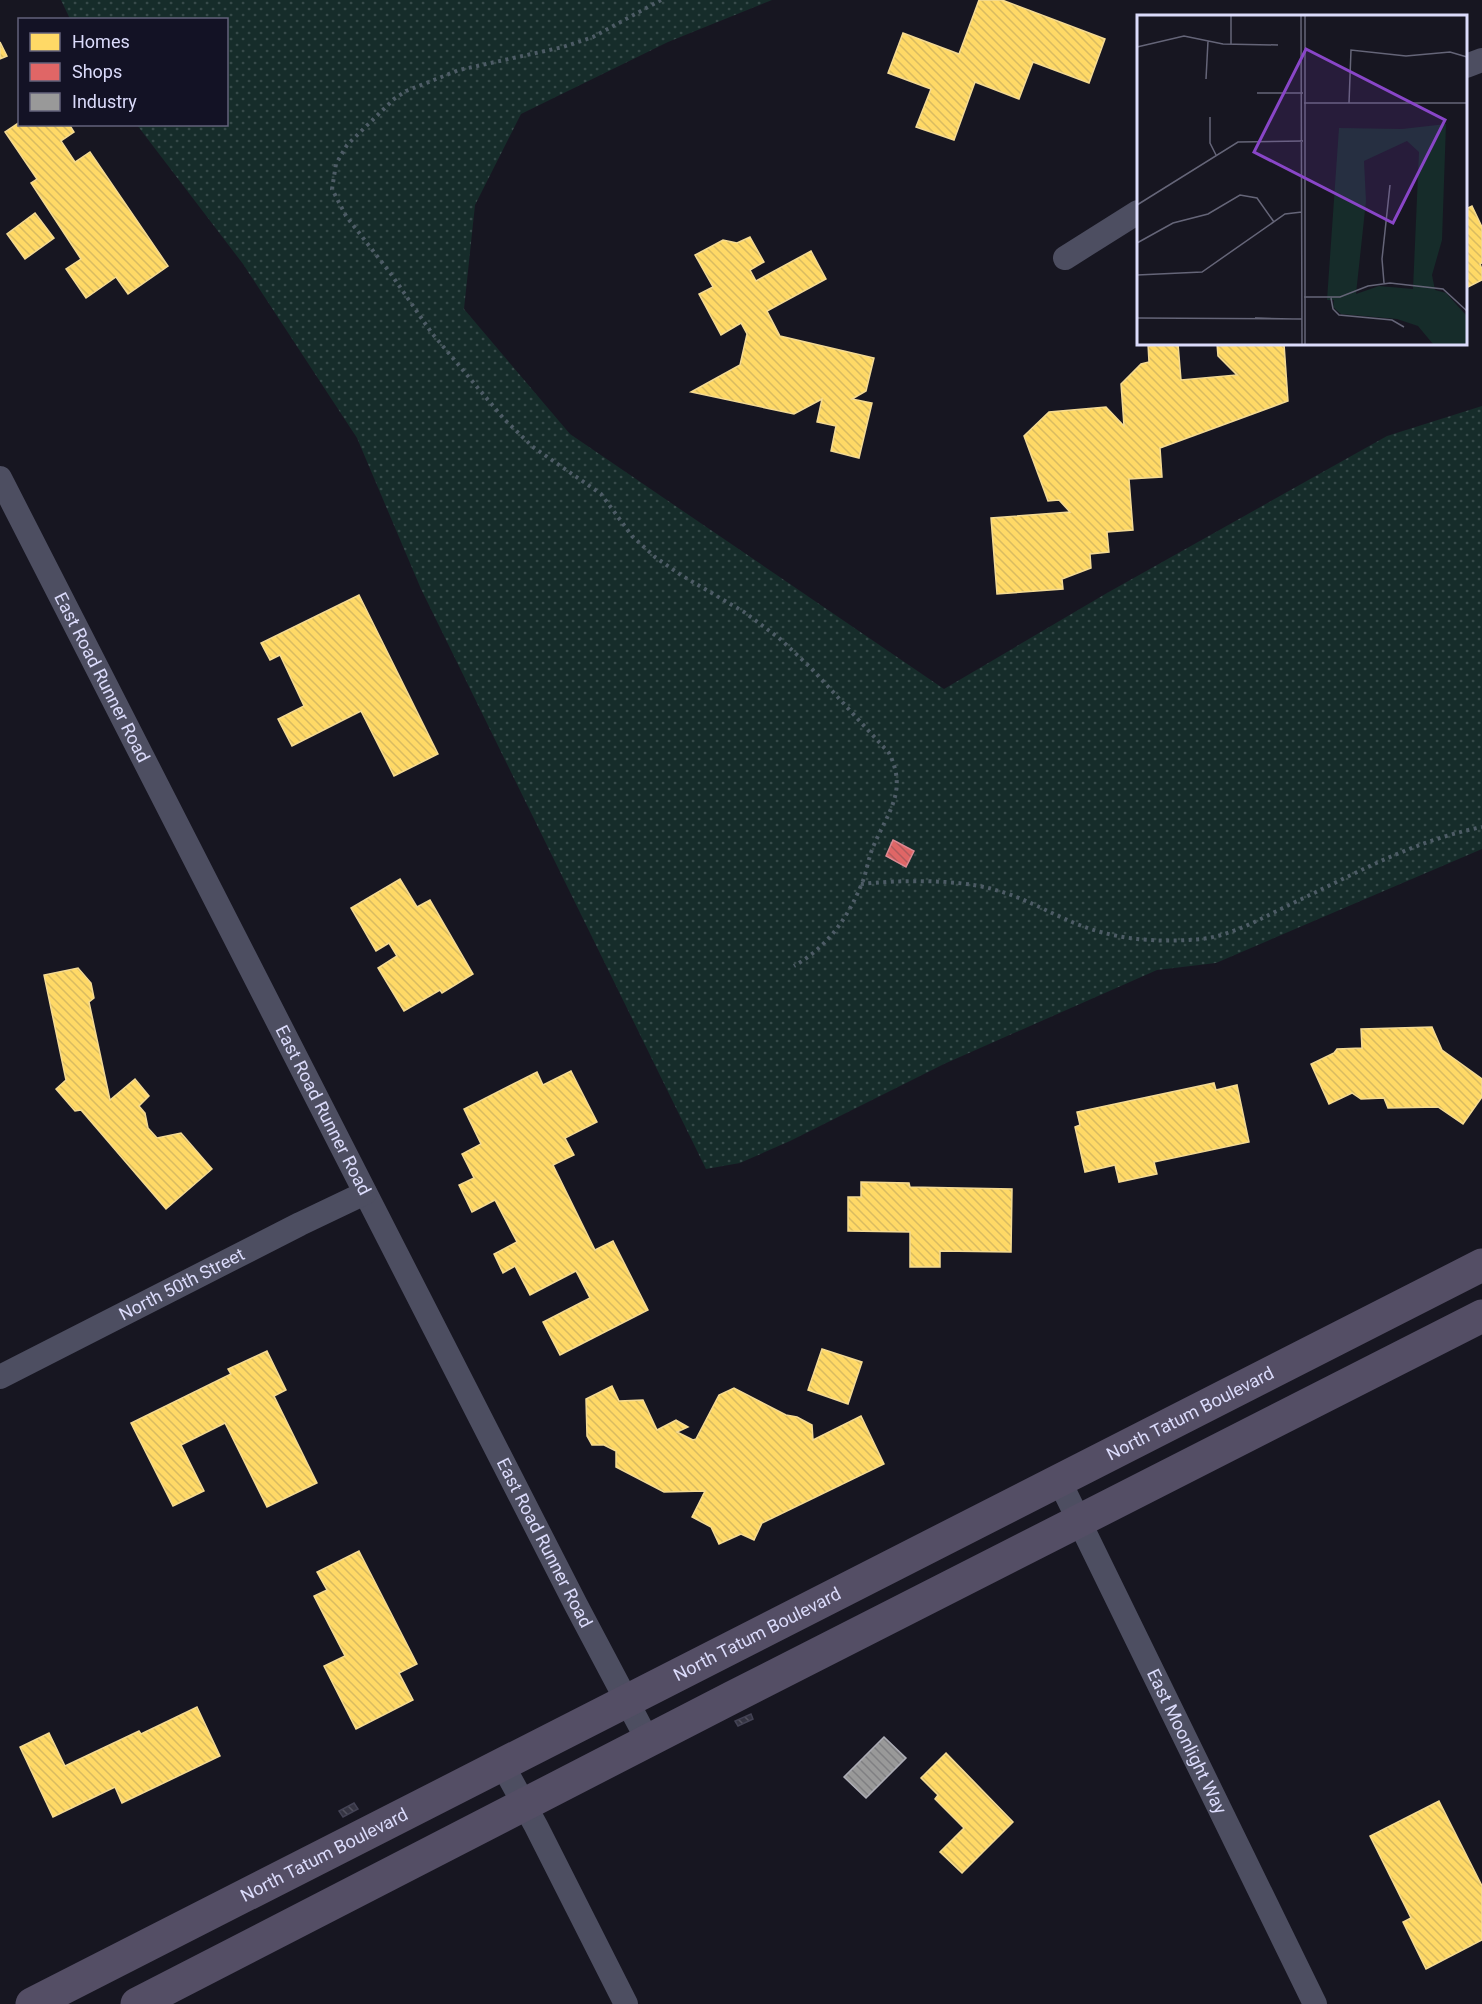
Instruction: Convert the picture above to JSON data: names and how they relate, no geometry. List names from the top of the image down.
{
  "streets": {
    "main road": ["North Tatum Boulevard"],
    "street": ["East Road Runner Road", "North 50th Street", "East Moonlight Way"]
  },
  "crossings": [
    ["East Road Runner Road", "North 50th Street"],
    ["East Road Runner Road", "North Tatum Boulevard"],
    ["North Tatum Boulevard", "East Moonlight Way"]
  ],
  "legend": ["Homes", "Shops", "Industry"]
}
